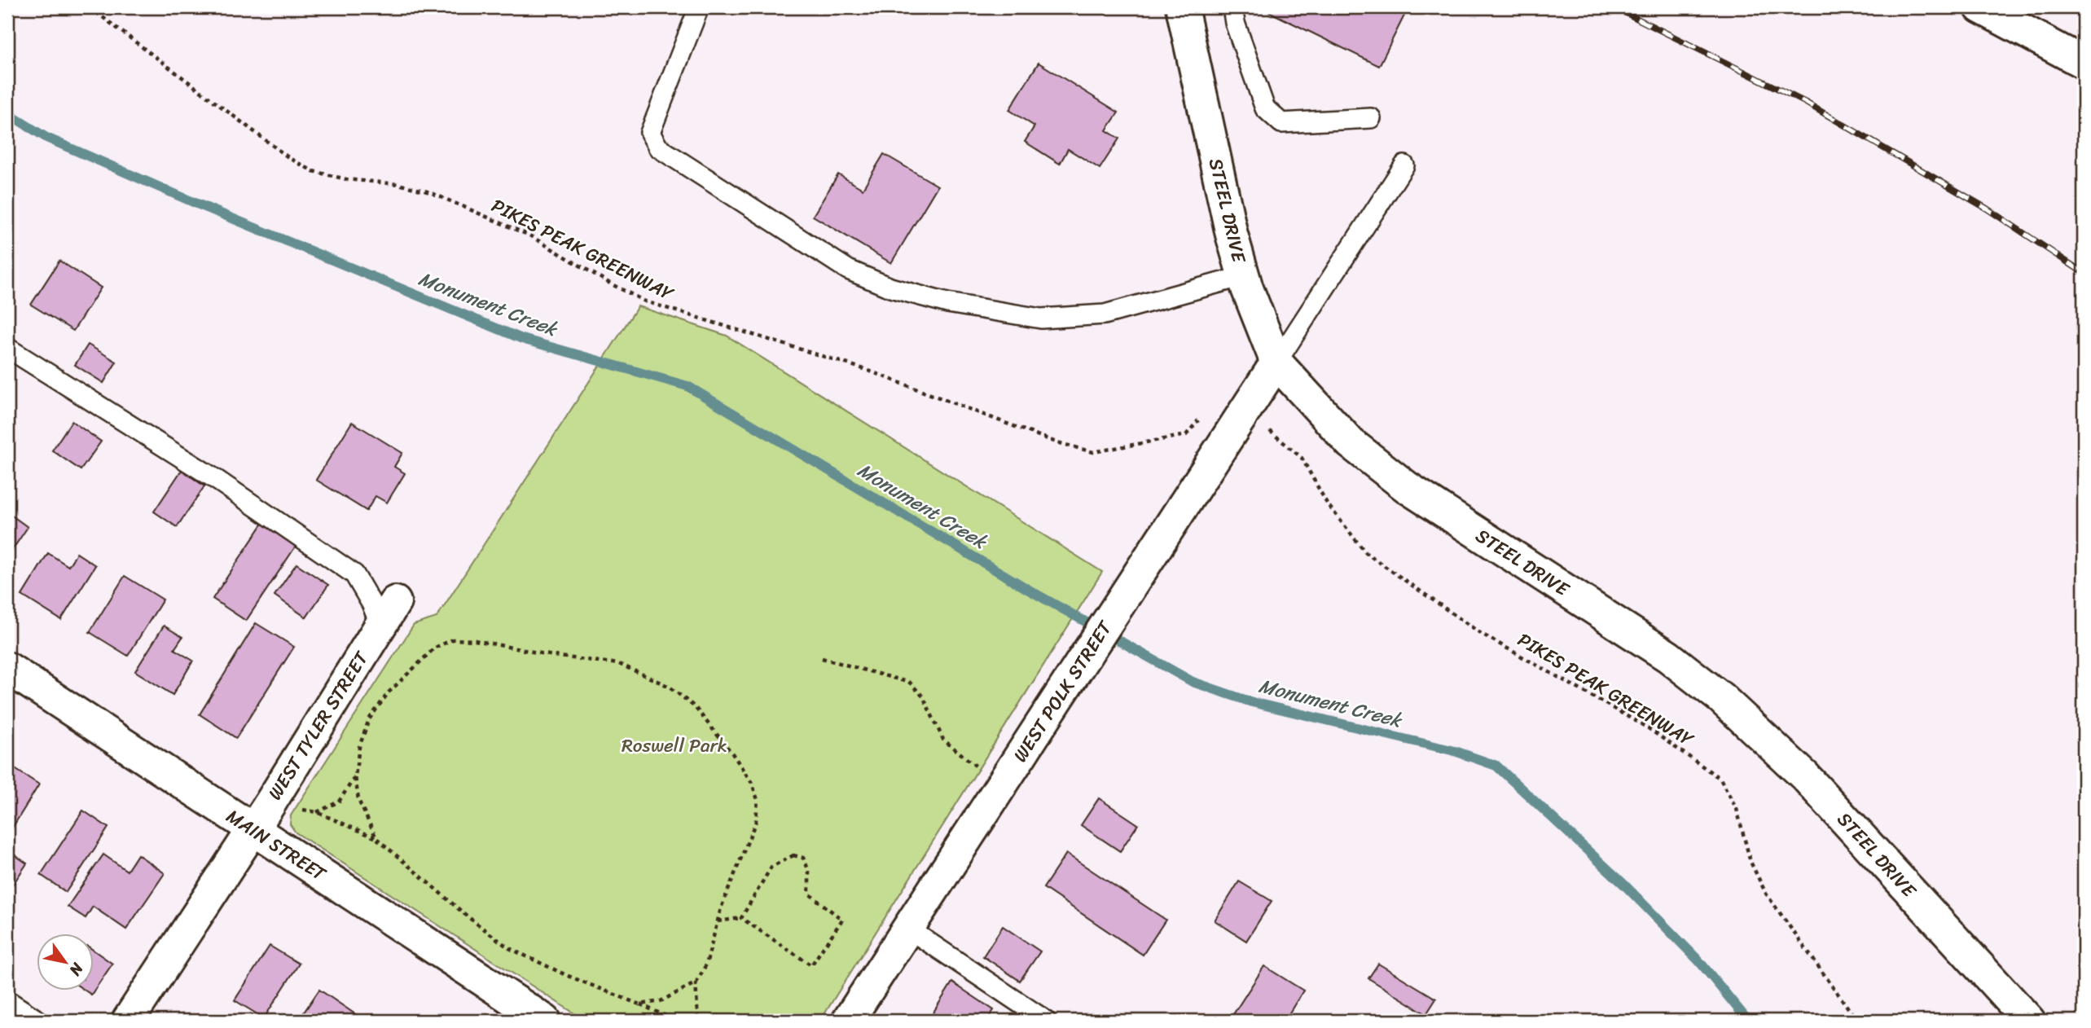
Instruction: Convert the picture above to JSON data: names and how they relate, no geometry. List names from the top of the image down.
{
  "streets": {
    "street": [
      "STEEL DRIVE",
      "WEST POLK STREET",
      "WEST TYLER STREET",
      "MAIN STREET"
    ],
    "path": ["PIKES PEAK GREENWAY"]
  },
  "crossings": [
    ["STEEL DRIVE", "WEST POLK STREET"],
    ["WEST TYLER STREET", "MAIN STREET"]
  ],
  "water": ["Monument Creek"],
  "parks": ["Roswell Park"],
  "north": "bottom right"
}
